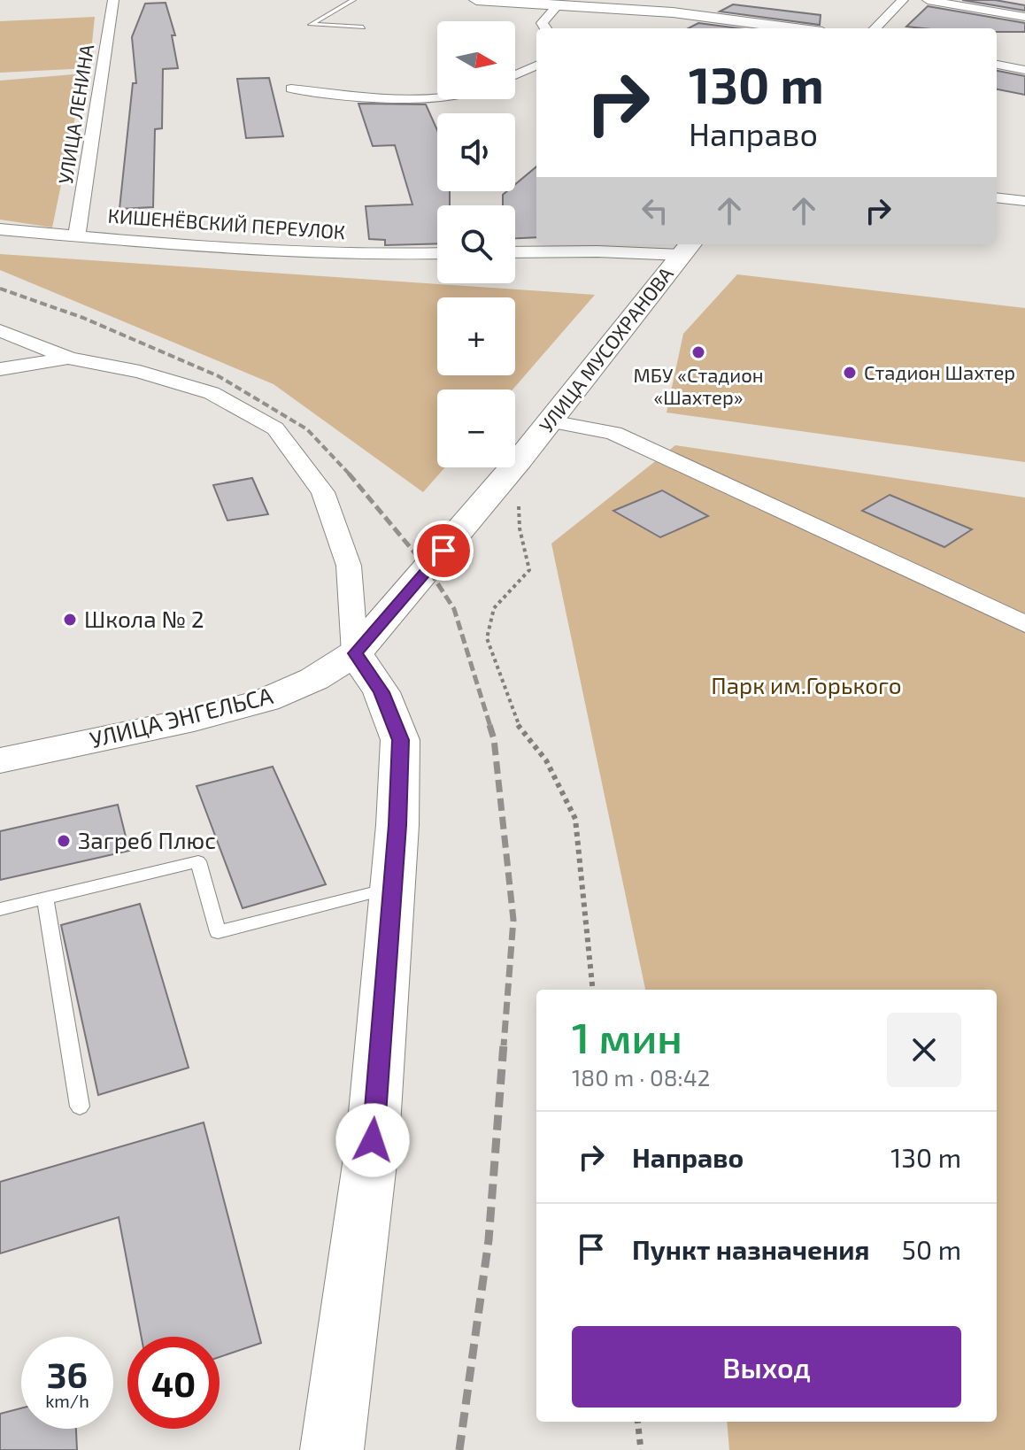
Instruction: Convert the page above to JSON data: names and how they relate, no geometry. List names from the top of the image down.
{
  "streets": {
    "main road": ["УЛИЦА МУСОХРАНОВА", "УЛИЦА ЭНГЕЛЬСА"],
    "street": ["УЛИЦА ЛЕНИНА", "КИШЕНЁВСКИЙ ПЕРЕУЛОК"]
  },
  "crossings": [
    ["УЛИЦА ЛЕНИНА", "КИШЕНЁВСКИЙ ПЕРЕУЛОК"],
    ["УЛИЦА МУСОХРАНОВА", "УЛИЦА ЭНГЕЛЬСА"]
  ],
  "parks": ["Парк им.Горького"],
  "places": [
    "МБУ «Стадион «Шахтер»",
    "Стадион Шахтер",
    "Школа № 2",
    "Загреб Плюс"
  ],
  "north": "right",
  "page": {
    "map_buttons": ["+", "−"],
    "turn": ["130 m", "Направо"],
    "heading": ["1 мин", "180 m · 08:42"],
    "list": [
      {
        "name": "Направо",
        "value": "130 m"
      },
      {
        "name": "Пункт назначения",
        "value": "50 m"
      }
    ],
    "buttons": "Выход",
    "speed": "36 km/h",
    "limit": "40"
  }
}
